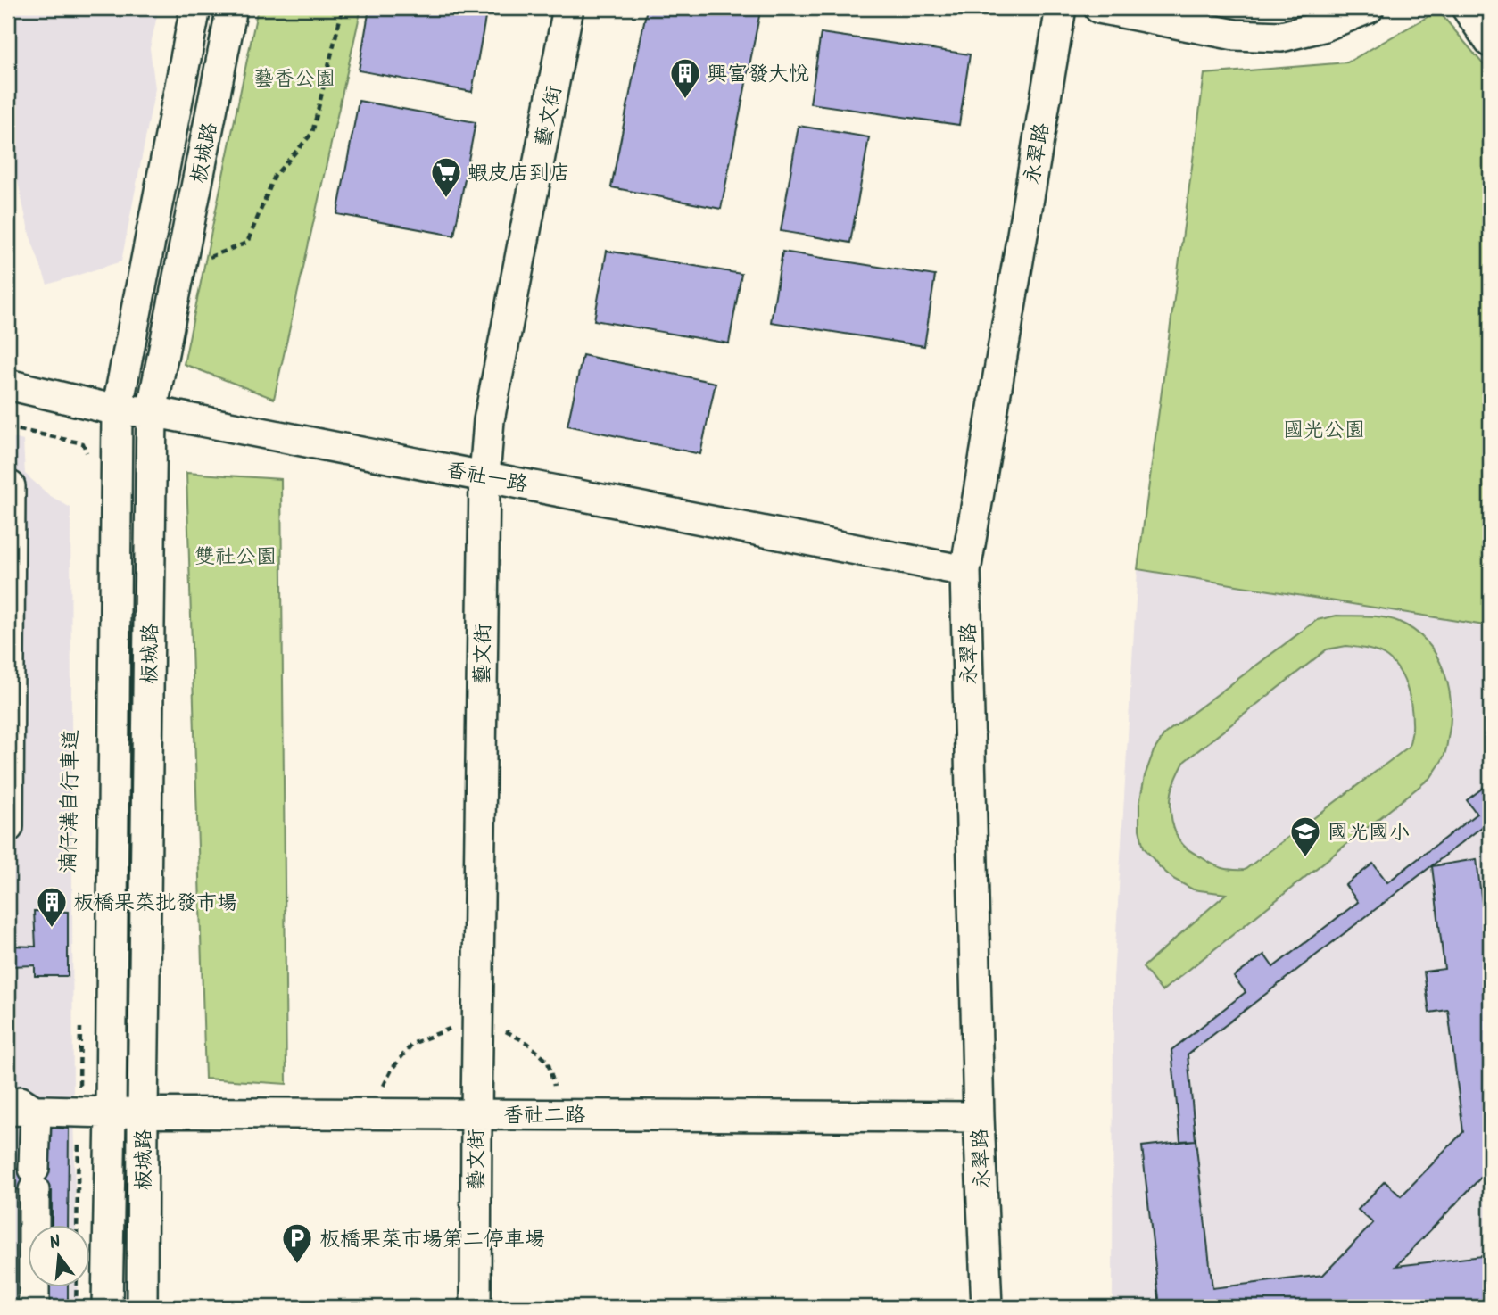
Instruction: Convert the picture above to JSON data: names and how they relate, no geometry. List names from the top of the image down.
{
  "streets": {
    "street": [
      "藝文街",
      "板城路",
      "永翠路",
      "香社一路",
      "香社二路"
    ]
  },
  "crossings": [
    ["藝文街", "香社一路"],
    ["藝文街", "香社二路"],
    ["板城路", "香社一路"],
    ["板城路", "香社二路"],
    ["永翠路", "香社一路"],
    ["永翠路", "香社二路"]
  ],
  "parks": ["藝香公園", "國光公園", "雙社公園"],
  "places": {
    "building": ["興富發大悦", "板橋果菜批發市場"],
    "supermarket": ["蝦皮店到店"],
    "school or university": ["國光國小"],
    "parking": ["板橋果菜市場第二停車場"]
  },
  "north": "top"
}
